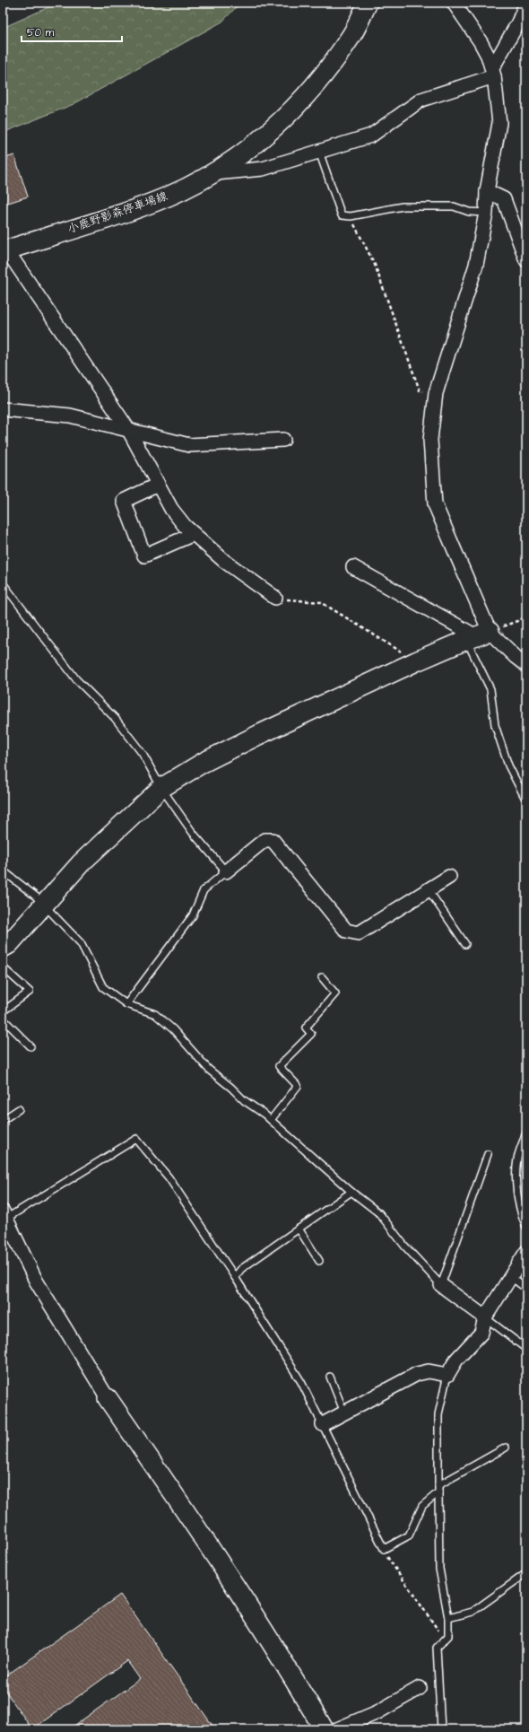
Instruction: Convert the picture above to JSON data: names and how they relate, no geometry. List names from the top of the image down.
{
  "streets": {
    "street": ["小鹿野影森停車場線"]
  },
  "scale_bar": "50 m"
}
